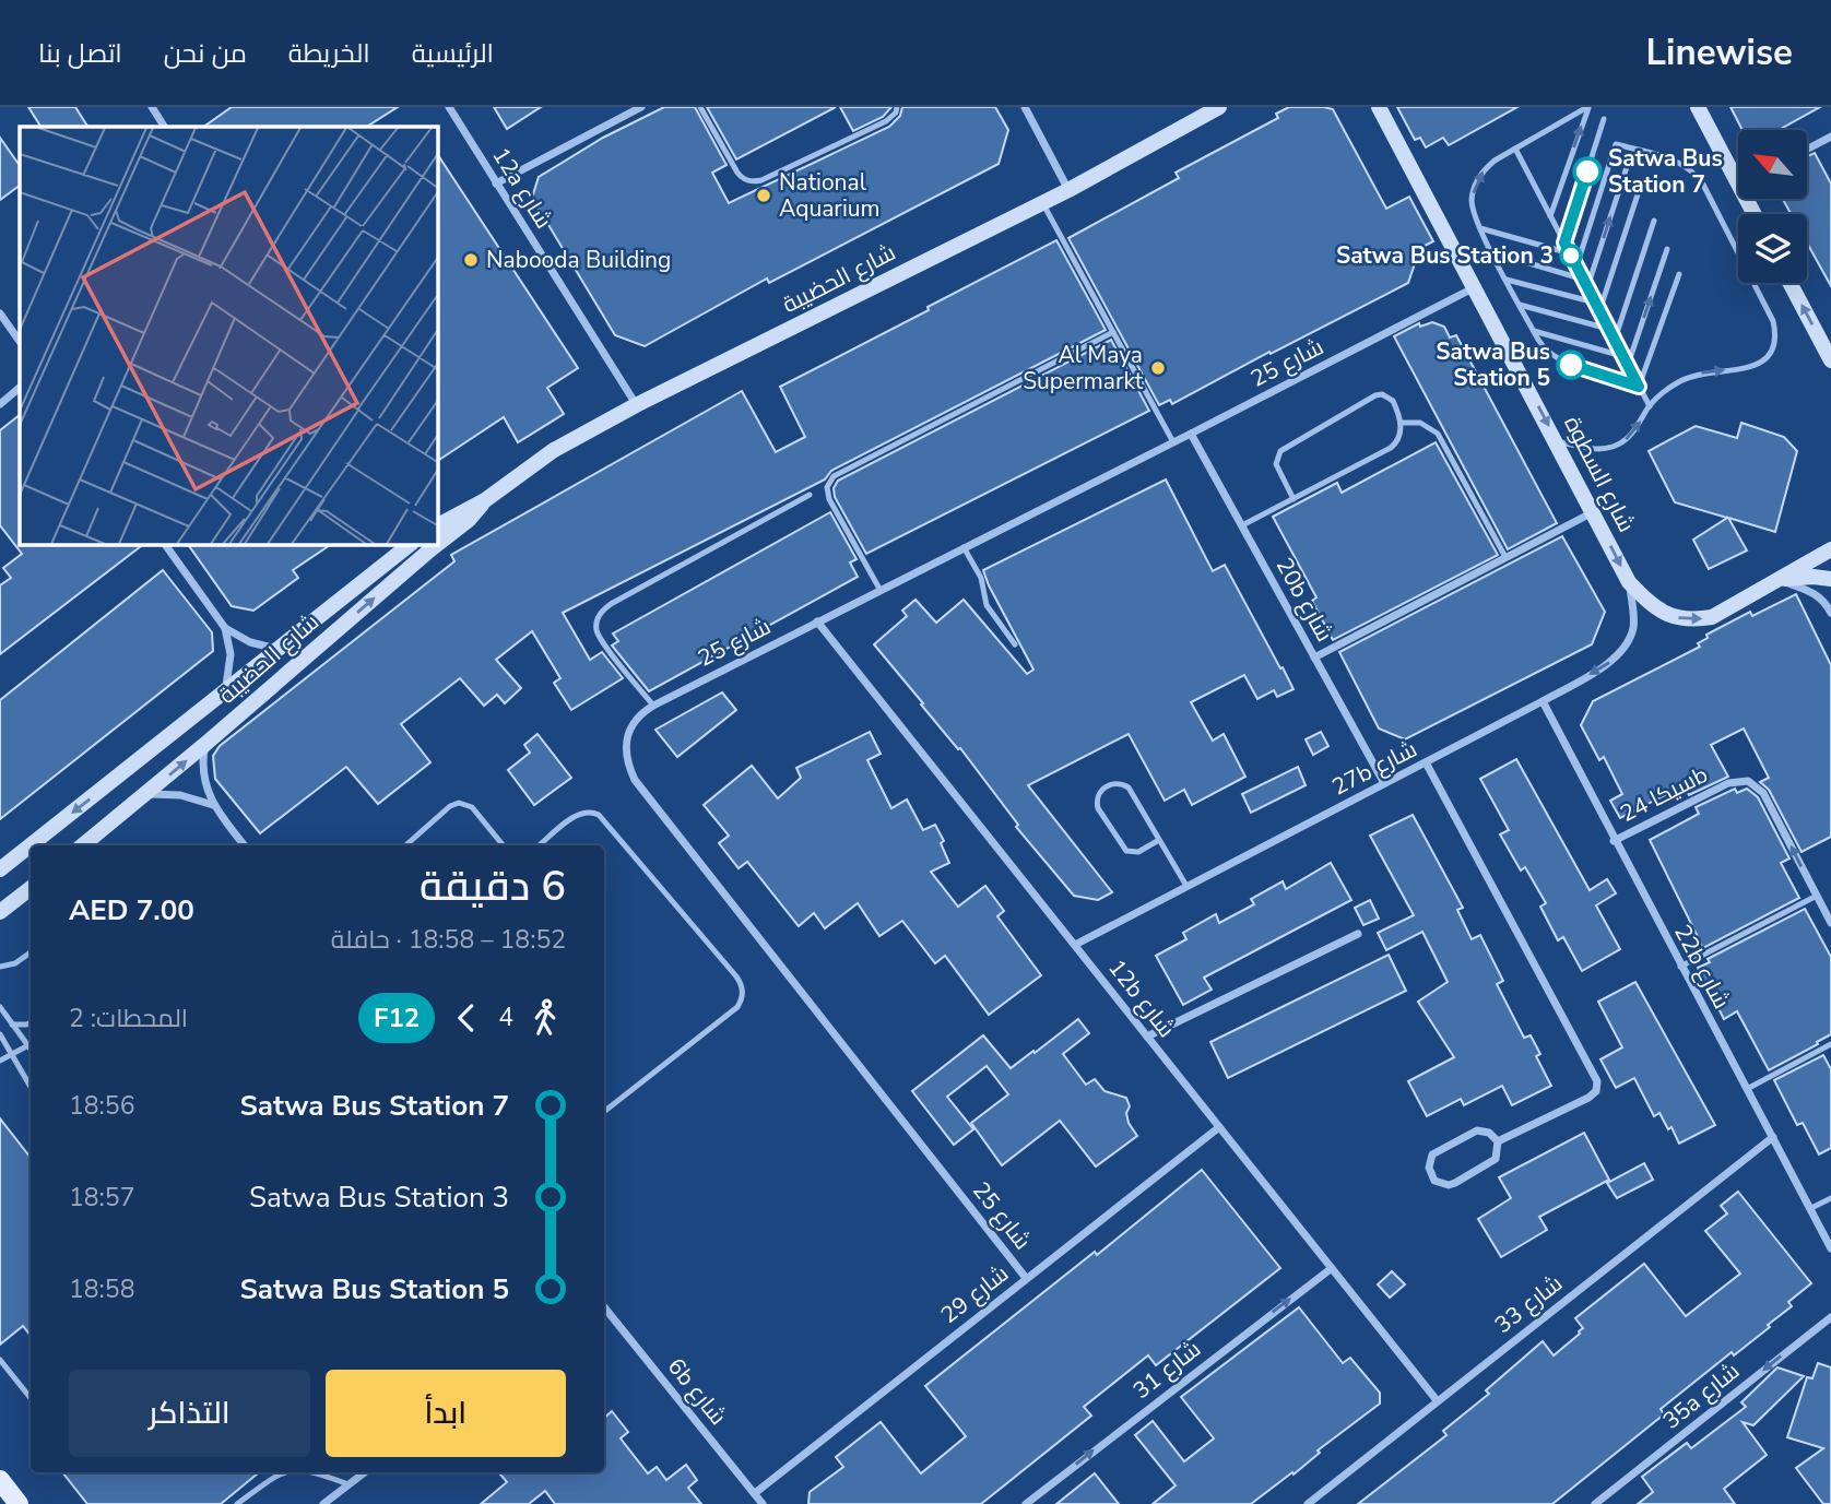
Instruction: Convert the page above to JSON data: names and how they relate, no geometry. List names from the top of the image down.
{
  "streets": {
    "street": [
      "12a شارع",
      "شارع الحضيبة",
      "شارع 25",
      "شارع السطوة",
      "20b شارع",
      "27b شارع",
      "سيكا 24b",
      "22b شارع",
      "12b شارع",
      "شارع 29",
      "شارع 33",
      "شارع 31",
      "6b شارع",
      "35a شارع"
    ]
  },
  "crossings": [
    ["12a شارع", "شارع الحضيبة"],
    ["شارع 25", "شارع السطوة"],
    ["شارع 25", "20b شارع"],
    ["شارع 25", "12b شارع"],
    ["شارع 25", "شارع 29"],
    ["شارع السطوة", "27b شارع"],
    ["20b شارع", "27b شارع"],
    ["27b شارع", "22b شارع"],
    ["27b شارع", "12b شارع"],
    ["سيكا 24b", "22b شارع"],
    ["22b شارع", "شارع 33"],
    ["12b شارع", "شارع 29"],
    ["12b شارع", "شارع 33"],
    ["12b شارع", "شارع 31"],
    ["شارع 29", "6b شارع"]
  ],
  "one_way": ["شارع السطوة", "شارع 31", "35a شارع"],
  "places": [
    "Satwa Bus Station 7",
    "National Aquarium",
    "Satwa Bus Station 3",
    "Nabooda Building",
    "Satwa Bus Station 5",
    "Al Maya Supermarkt"
  ],
  "lines": ["bus line F12"],
  "north": "top left",
  "page": {
    "header": "Linewise",
    "nav": [
      "الرئيسية",
      "الخريطة",
      "من نحن",
      "اتصل بنا"
    ],
    "heading": ["6 دقيقة", "18:52 – 18:58 · حافلة", "AED 7.00"],
    "legs": ["4", "F12", "المحطات: 2"],
    "list": [
      {
        "name": "Satwa Bus Station 7",
        "value": "18:56"
      },
      {
        "name": "Satwa Bus Station 3",
        "value": "18:57"
      },
      {
        "name": "Satwa Bus Station 5",
        "value": "18:58"
      }
    ],
    "buttons": ["ابدأ", "التذاكر"]
  }
}
